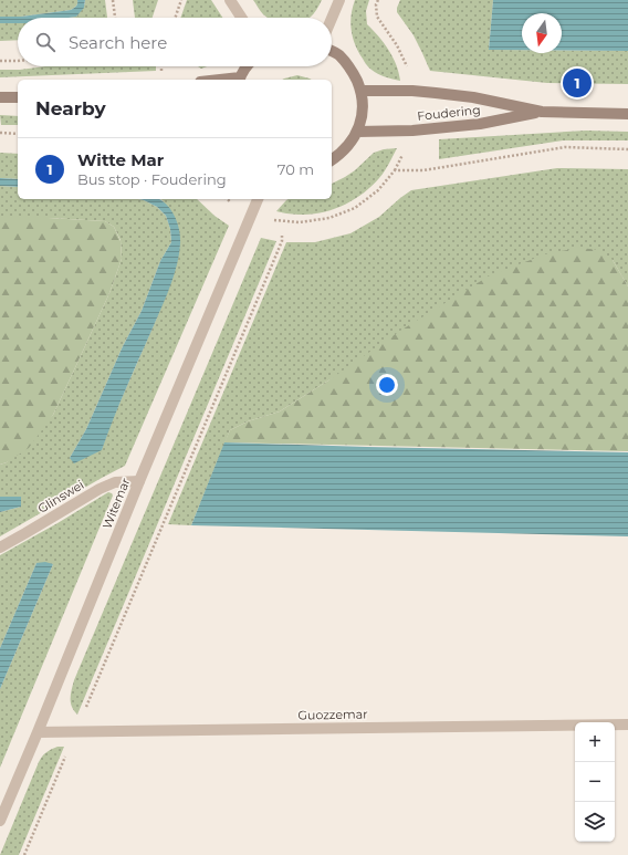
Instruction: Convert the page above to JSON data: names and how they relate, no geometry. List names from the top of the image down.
{
  "streets": {
    "street": [
      "Foudering",
      "Glinswei",
      "Witemar",
      "Guozzemar"
    ]
  },
  "crossings": [
    ["Glinswei", "Witemar"],
    ["Witemar", "Guozzemar"]
  ],
  "north": "bottom",
  "page": {
    "search": "Search here",
    "pins": "1",
    "heading": "Nearby",
    "list": [
      {
        "mark": "1",
        "name": "Witte Mar",
        "note": "Bus stop · Foudering",
        "value": "70 m"
      }
    ],
    "map_buttons": ["+", "−"]
  }
}
